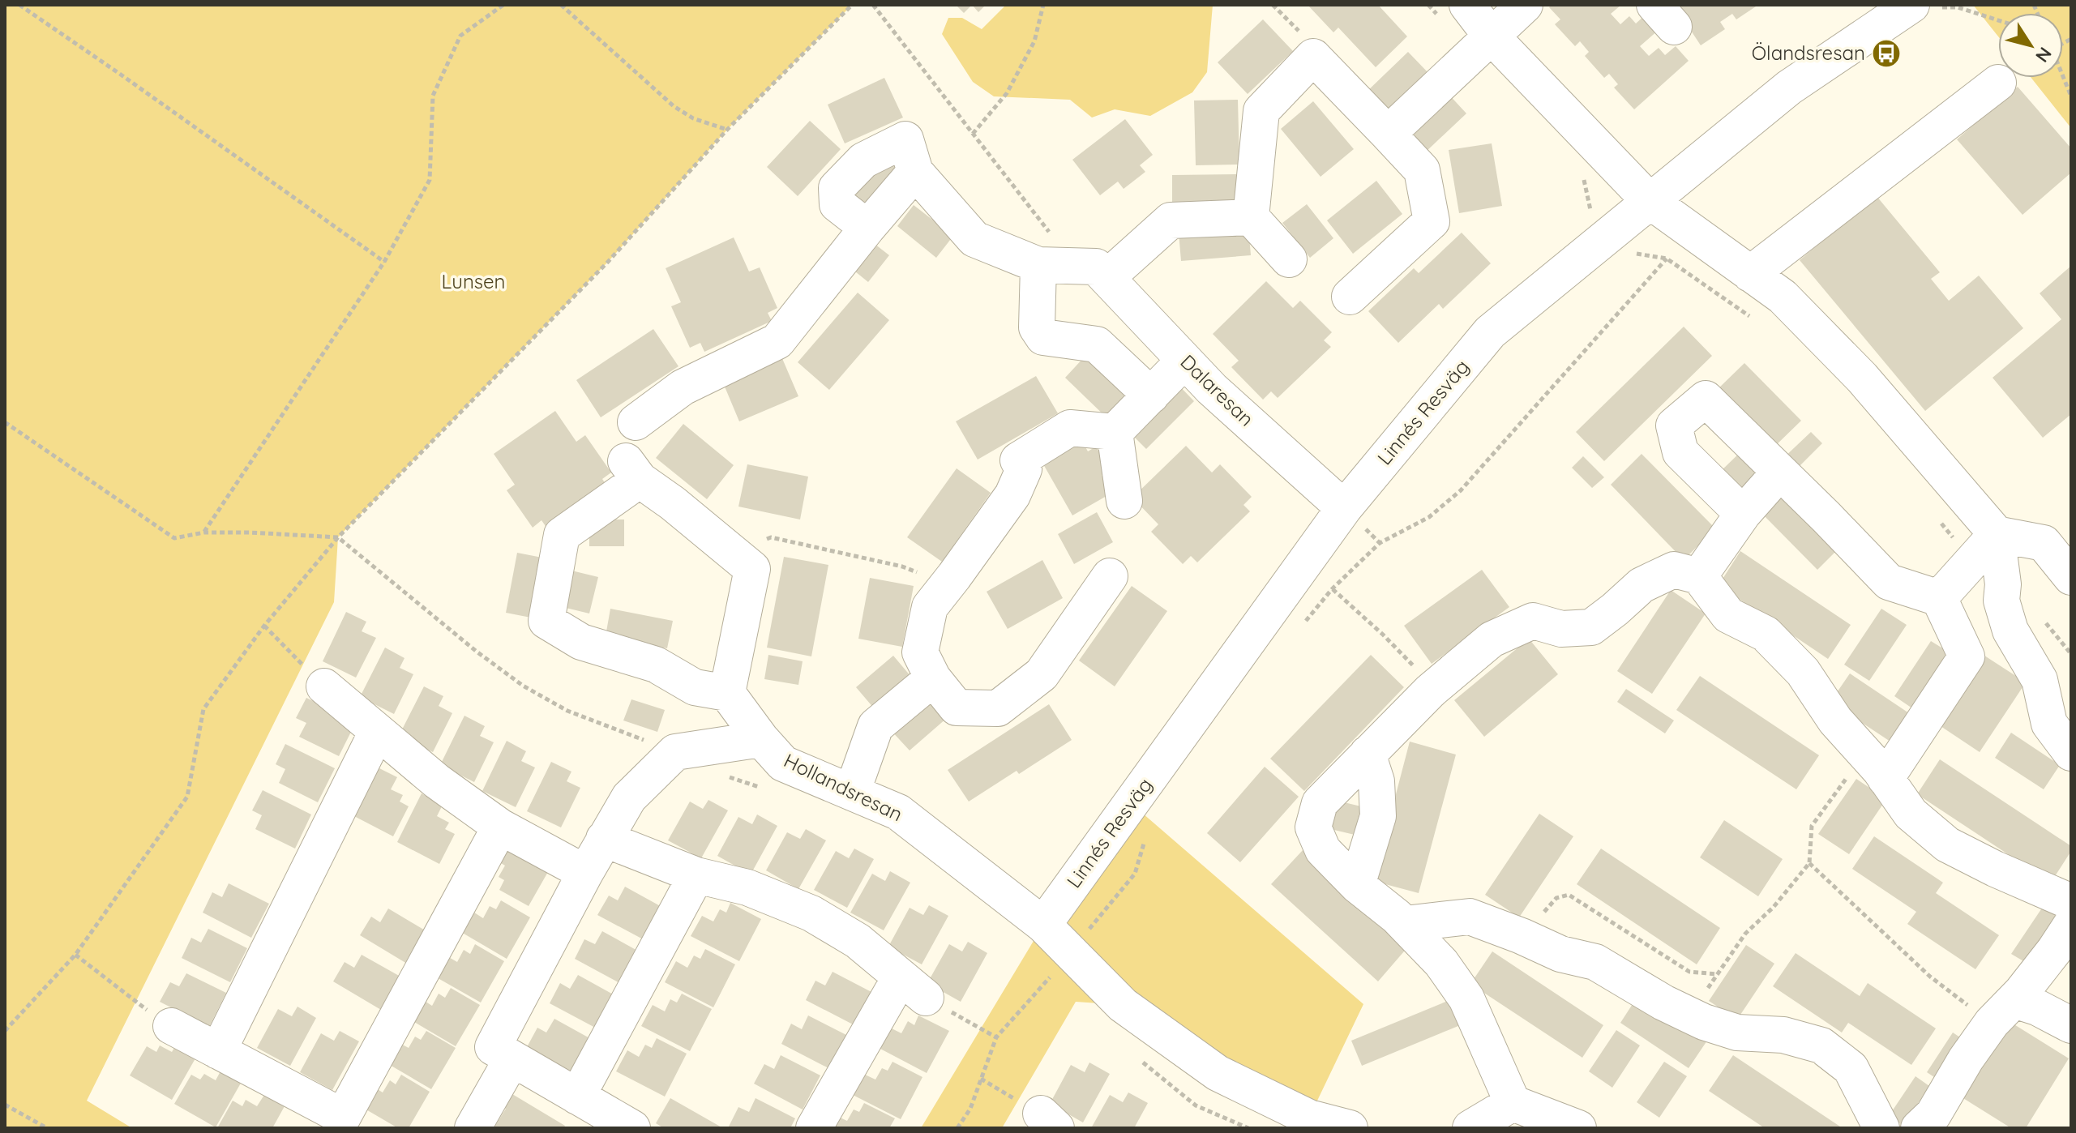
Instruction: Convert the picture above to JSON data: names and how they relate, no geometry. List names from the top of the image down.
{
  "streets": {
    "street": ["Dalaresan", "Linnés Resväg", "Hollandsresan"]
  },
  "crossings": [
    ["Dalaresan", "Linnés Resväg"],
    ["Linnés Resväg", "Hollandsresan"]
  ],
  "parks": ["Lunsen"],
  "places": {
    "bus stop": ["Ölandsresan"]
  },
  "north": "bottom right"
}
